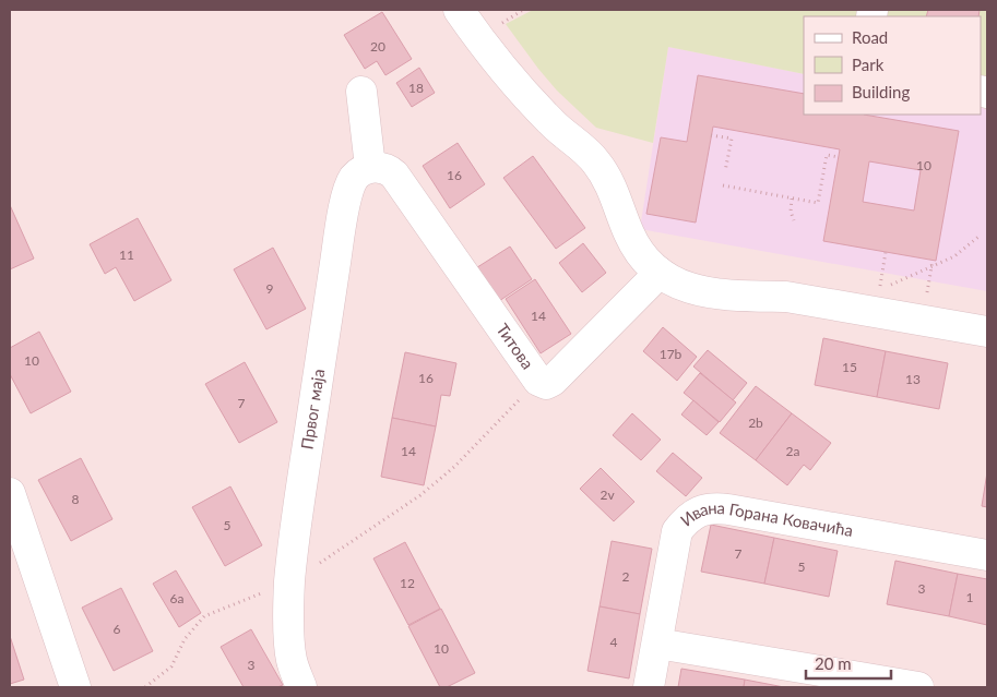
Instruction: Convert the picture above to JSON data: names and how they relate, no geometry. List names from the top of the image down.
{
  "streets": {
    "street": ["Титова", "Првог маја", "Ивана Горана Ковачића"]
  },
  "crossings": [
    ["Титова", "Првог маја"]
  ],
  "house_numbers": [
    "20",
    "18",
    "10",
    "16",
    "11",
    "9",
    "14",
    "17b",
    "10",
    "15",
    "16",
    "13",
    "7",
    "2b",
    "14",
    "2a",
    "2v",
    "8",
    "5",
    "7",
    "5",
    "2",
    "12",
    "3",
    "1",
    "6a",
    "6",
    "4",
    "10",
    "3"
  ],
  "legend": ["Road", "Park", "Building"],
  "scale_bar": "20 m"
}
